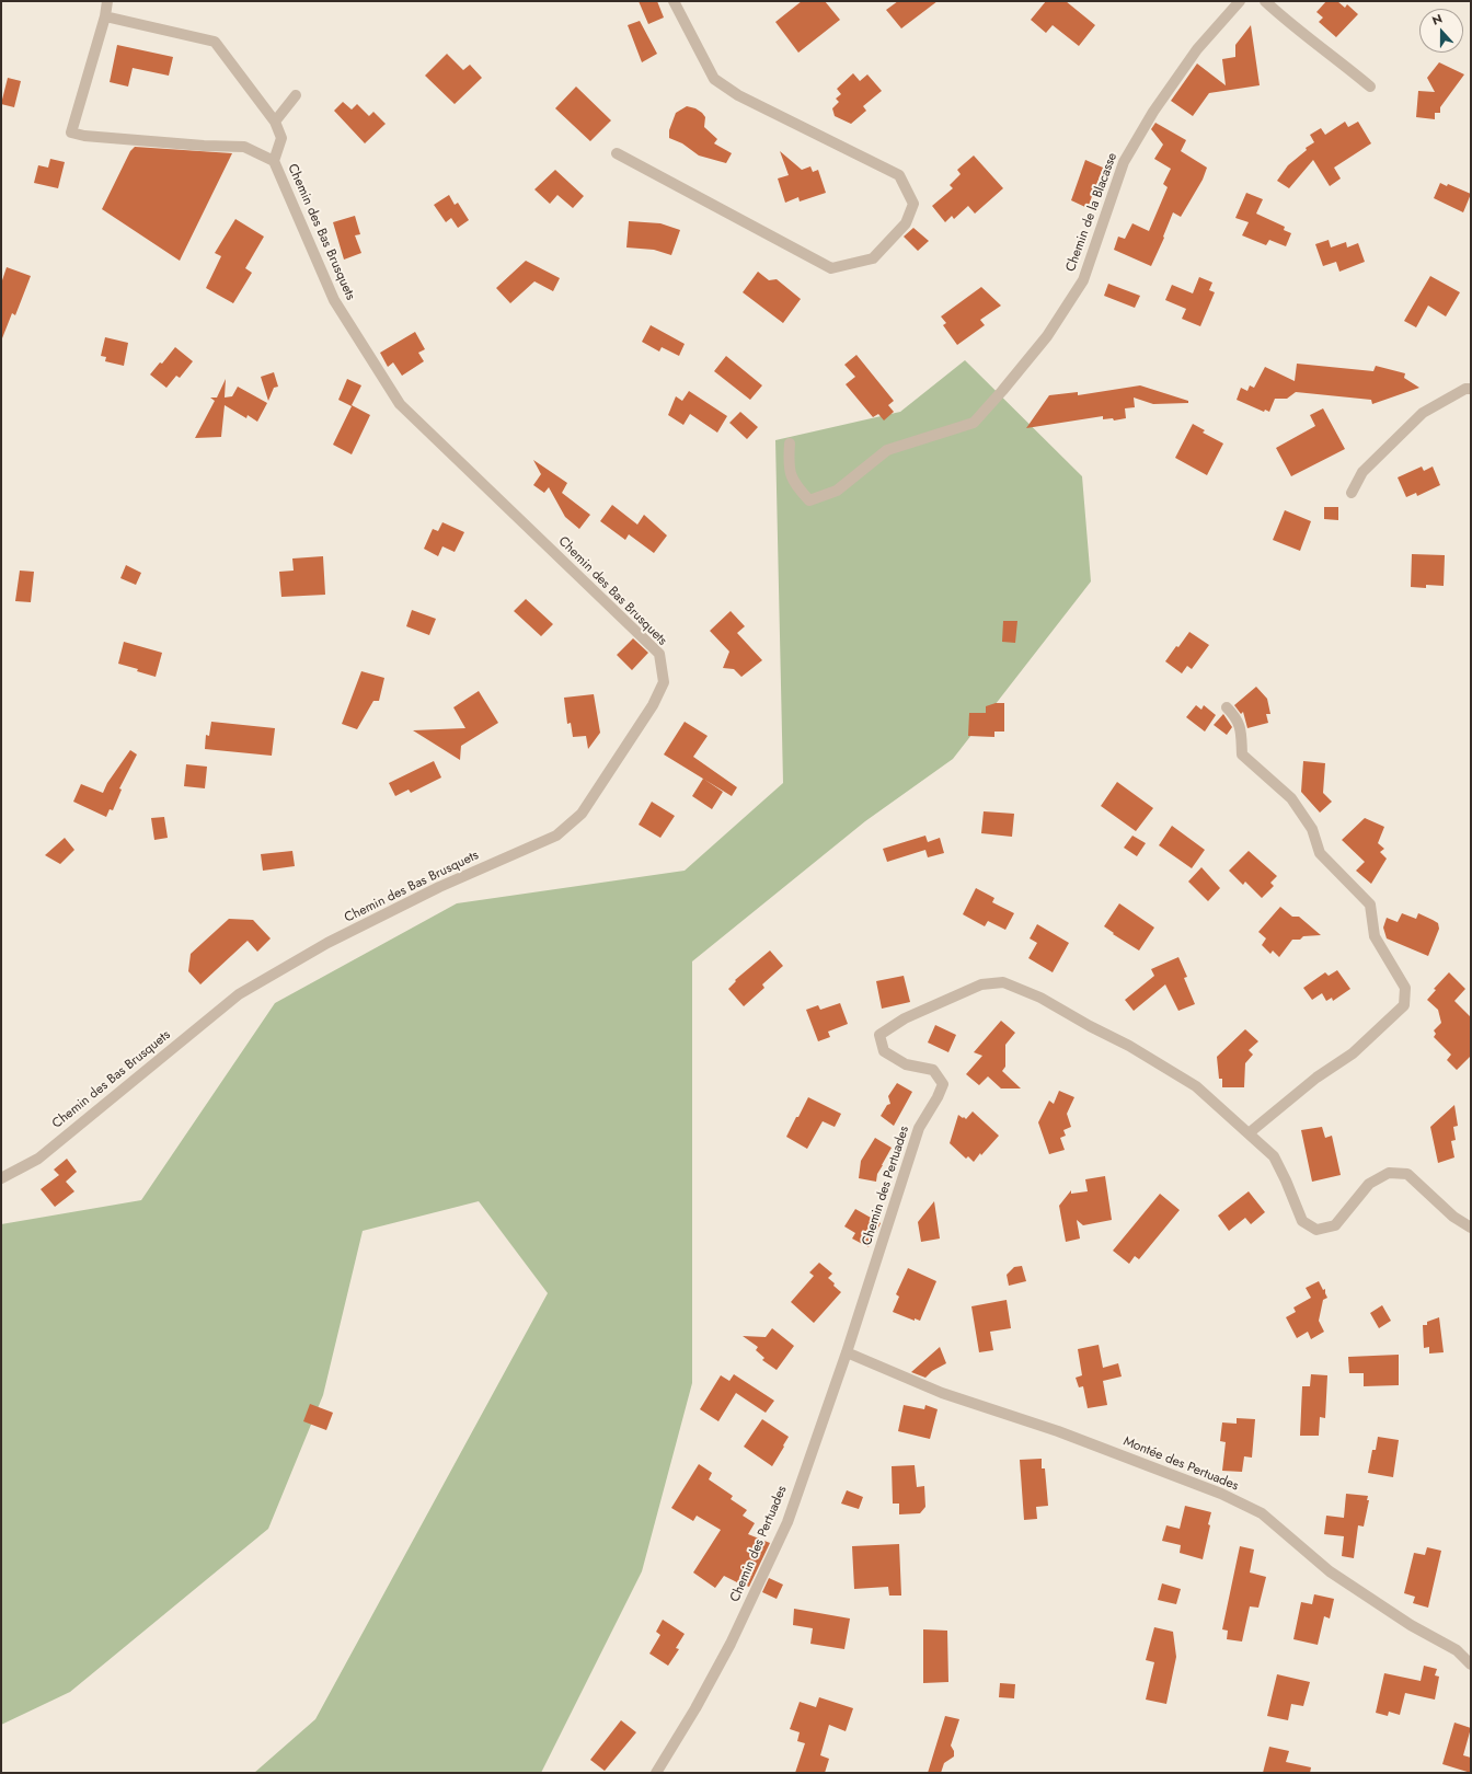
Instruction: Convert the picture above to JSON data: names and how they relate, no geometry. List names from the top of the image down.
{
  "streets": {
    "street": [
      "Chemin de la Blacasse",
      "Chemin des Bas Brusquets",
      "Chemin des Pertuades",
      "Montée des Pertuades"
    ]
  },
  "crossings": [
    ["Chemin des Pertuades", "Montée des Pertuades"]
  ],
  "north": "top"
}
